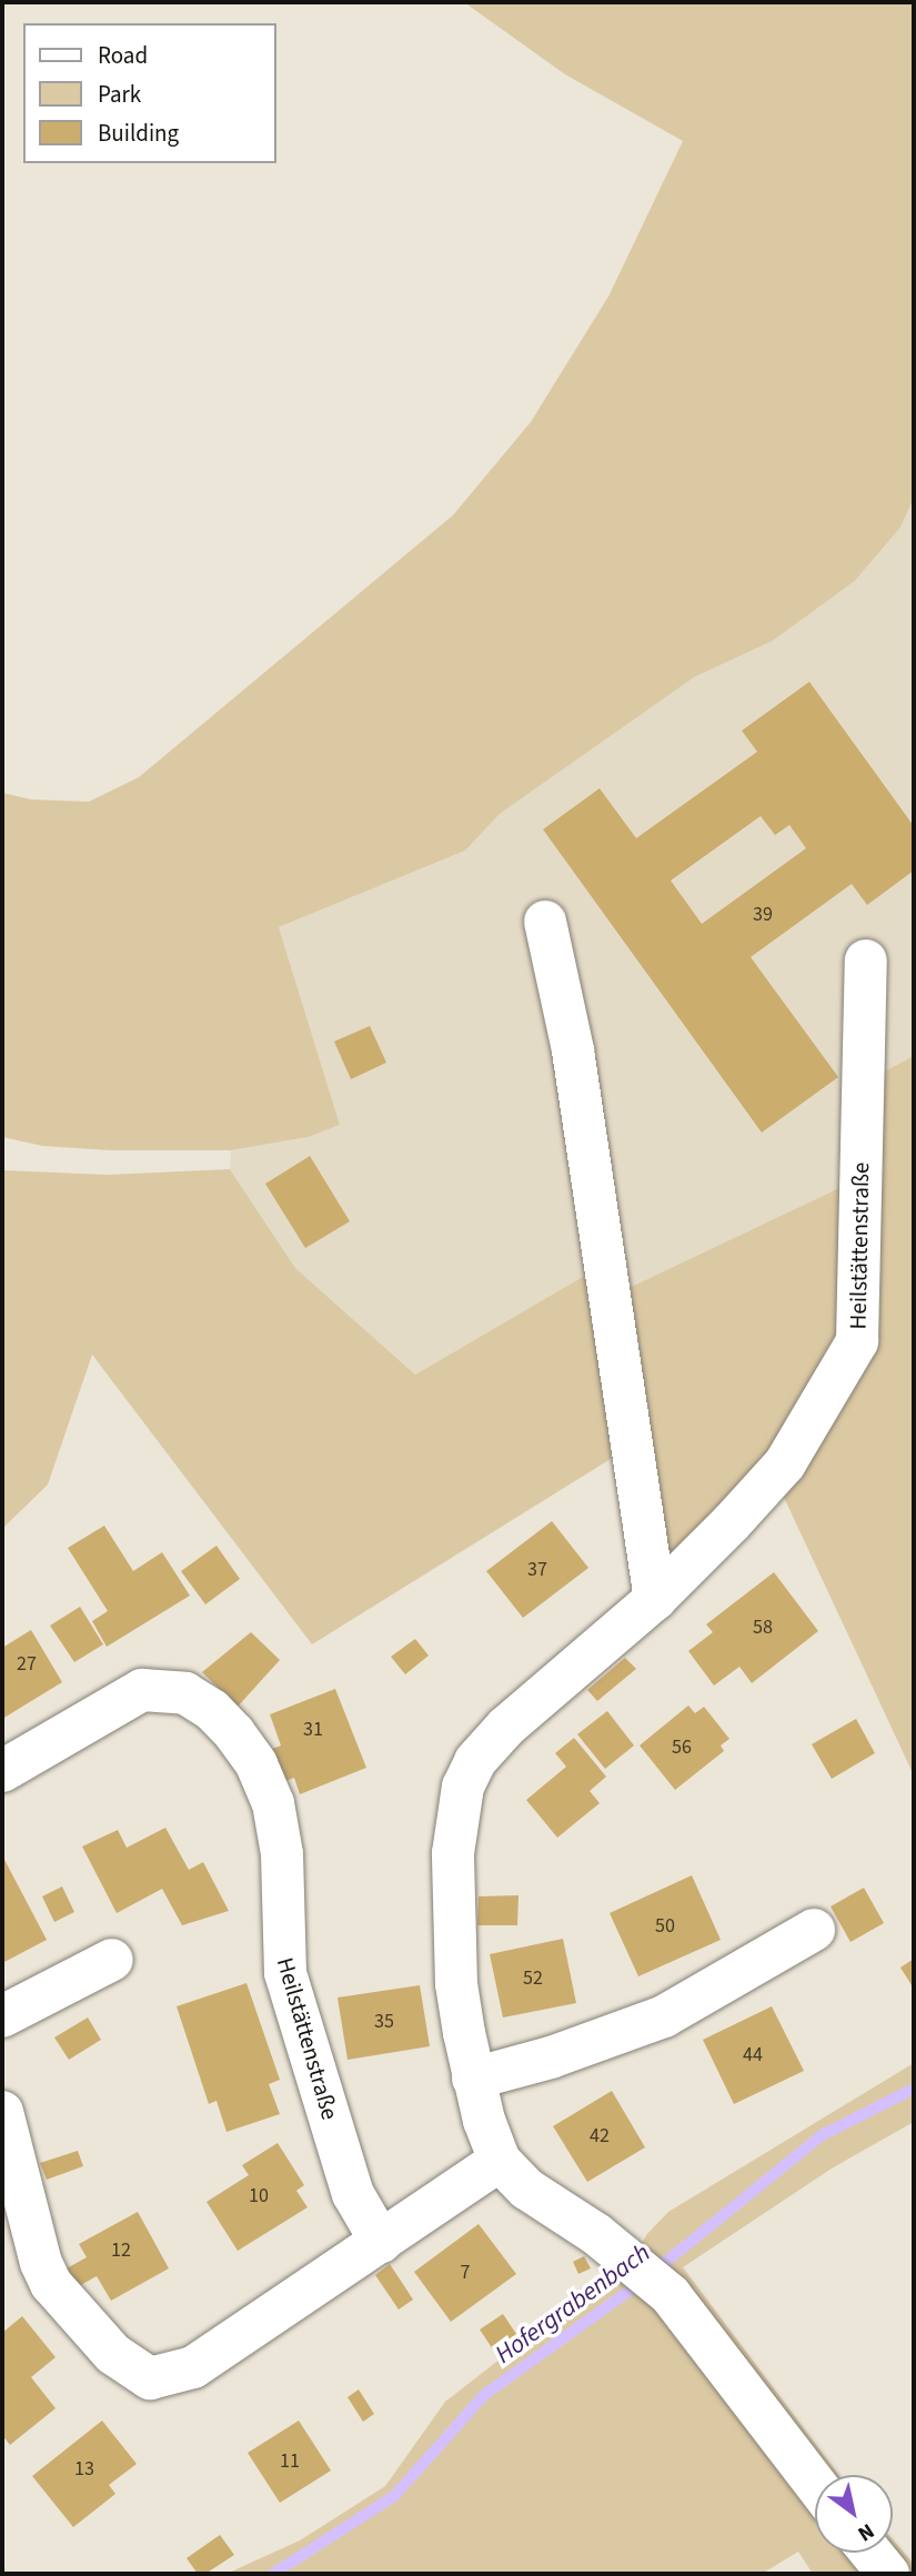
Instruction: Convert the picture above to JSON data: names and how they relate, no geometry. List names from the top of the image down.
{
  "streets": {
    "street": ["Heilstättenstraße"]
  },
  "water": ["Hofergrabenbach"],
  "house_numbers": [
    "39",
    "37",
    "58",
    "27",
    "31",
    "56",
    "50",
    "52",
    "35",
    "44",
    "42",
    "10",
    "12",
    "7",
    "11",
    "13"
  ],
  "legend": ["Road", "Park", "Building"],
  "north": "bottom right"
}
